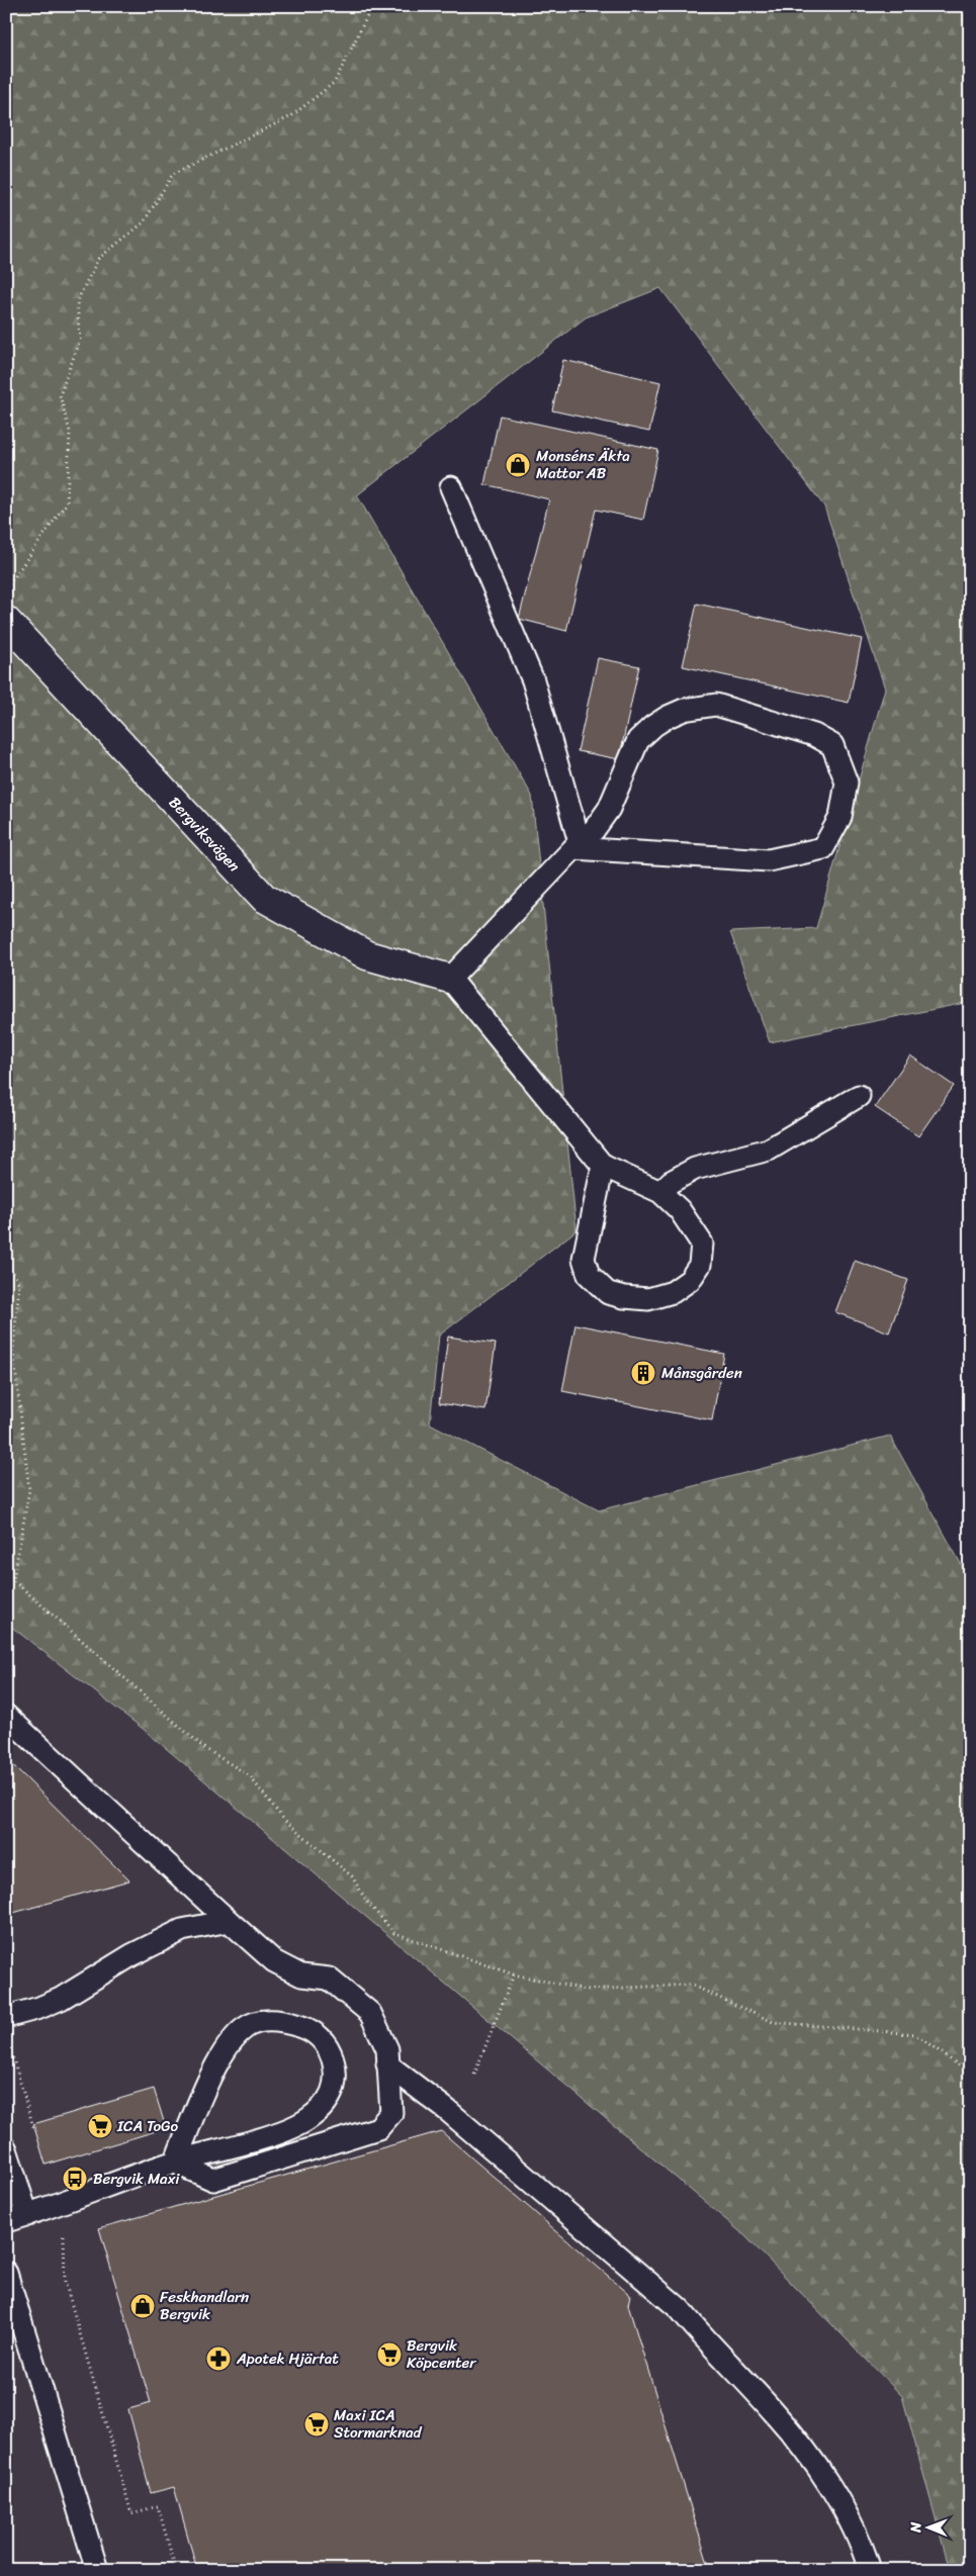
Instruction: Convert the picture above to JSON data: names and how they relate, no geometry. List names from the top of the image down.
{
  "streets": {
    "street": ["Bergviksvägen"]
  },
  "places": {
    "shop": ["Monséns Äkta Mattor AB", "Feskhandlarn Bergvik"],
    "building": ["Månsgården"],
    "supermarket": ["ICA ToGo", "Bergvik Köpcenter", "Maxi ICA Stormarknad"],
    "bus stop": ["Bergvik Maxi"],
    "pharmacy": ["Apotek Hjärtat"]
  },
  "north": "left"
}
